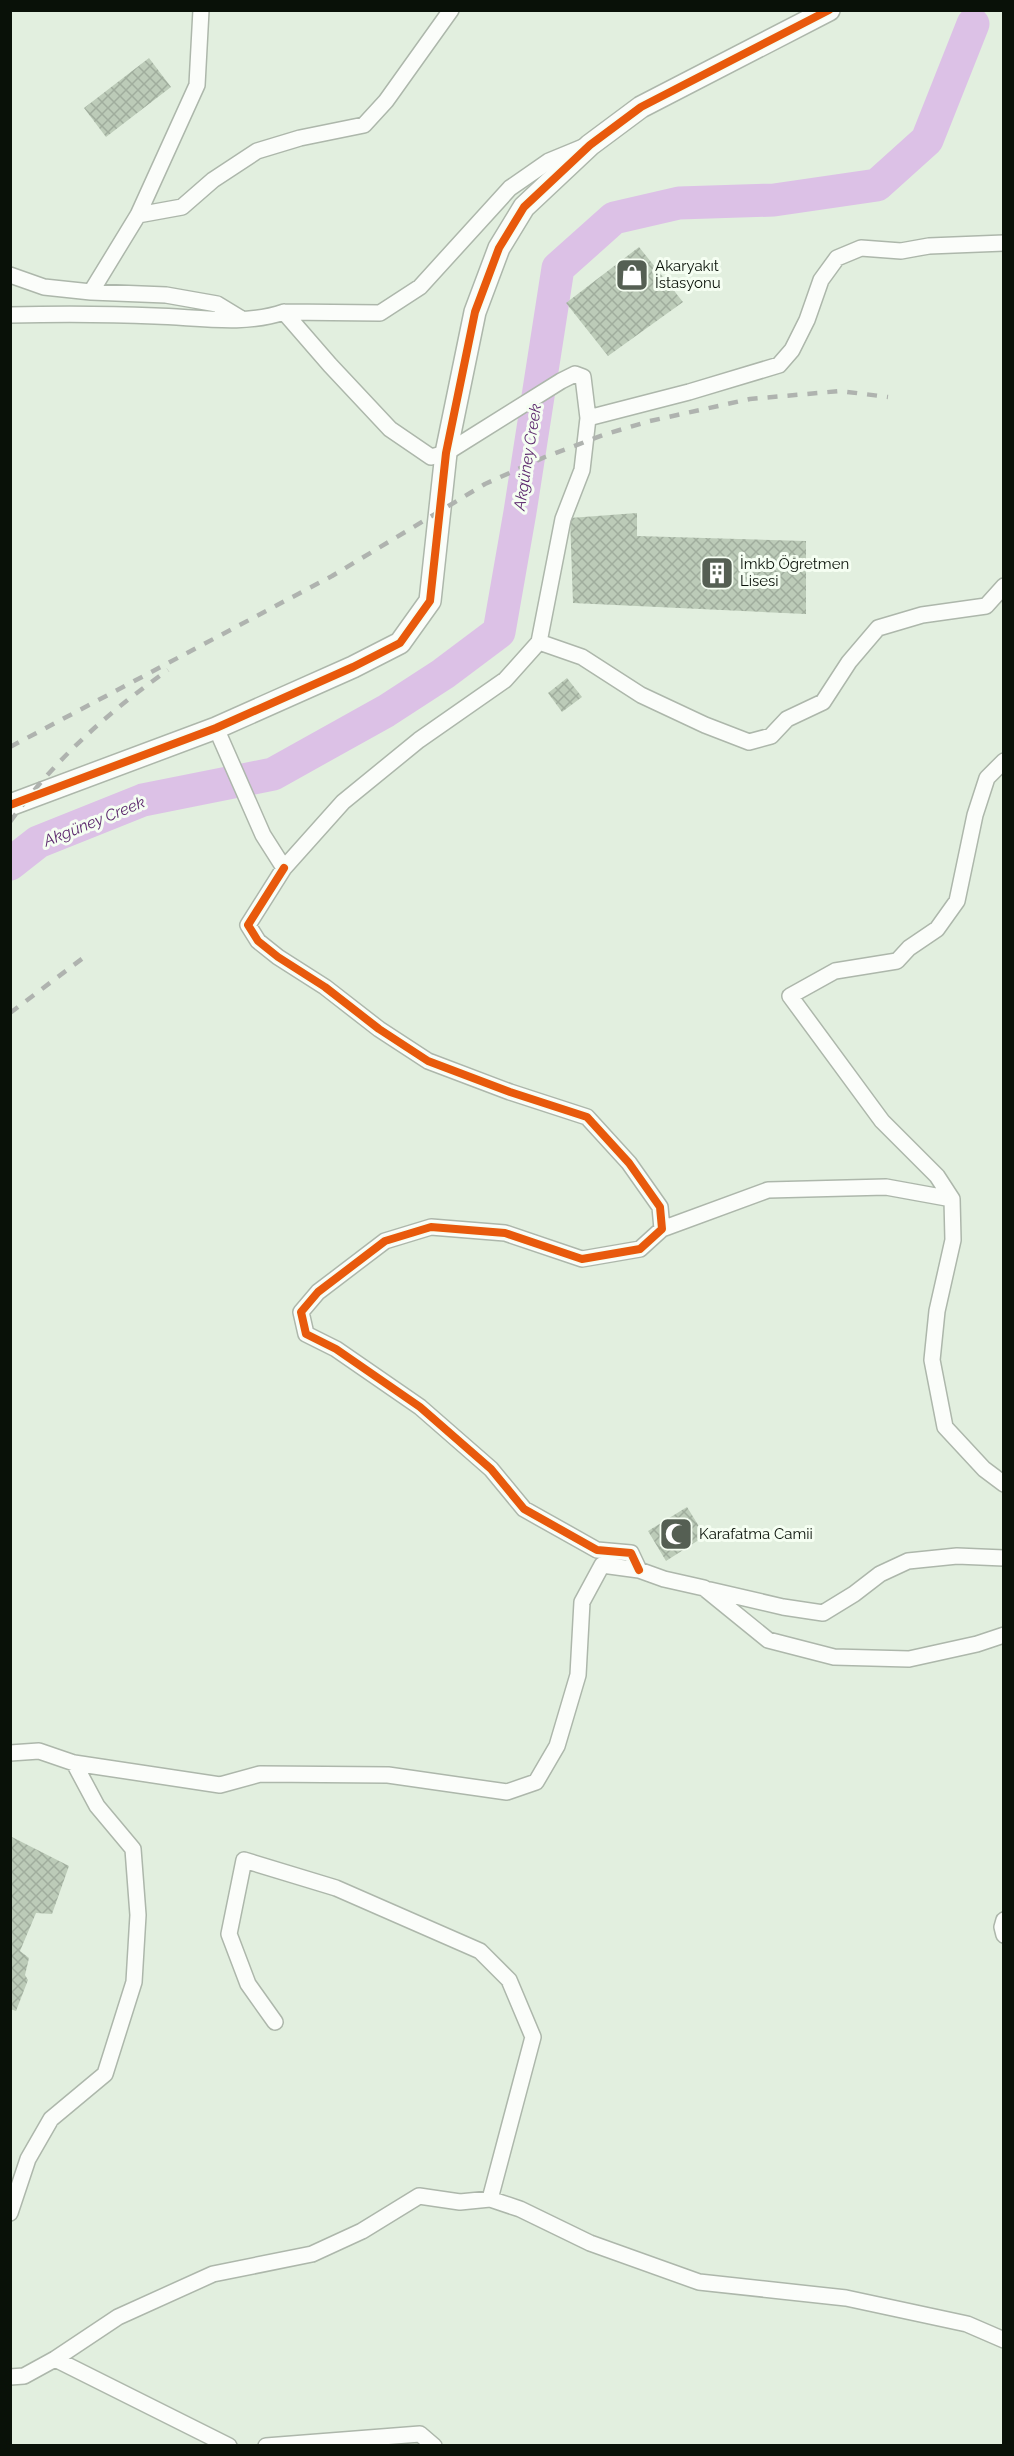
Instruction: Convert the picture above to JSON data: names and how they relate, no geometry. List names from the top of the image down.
{
  "water": ["Akgüney Creek"],
  "places": {
    "shop": ["Akaryakıt İstasyonu"],
    "building": ["İmkb Öğretmen Lisesi"],
    "mosque": ["Karafatma Camii"]
  }
}
